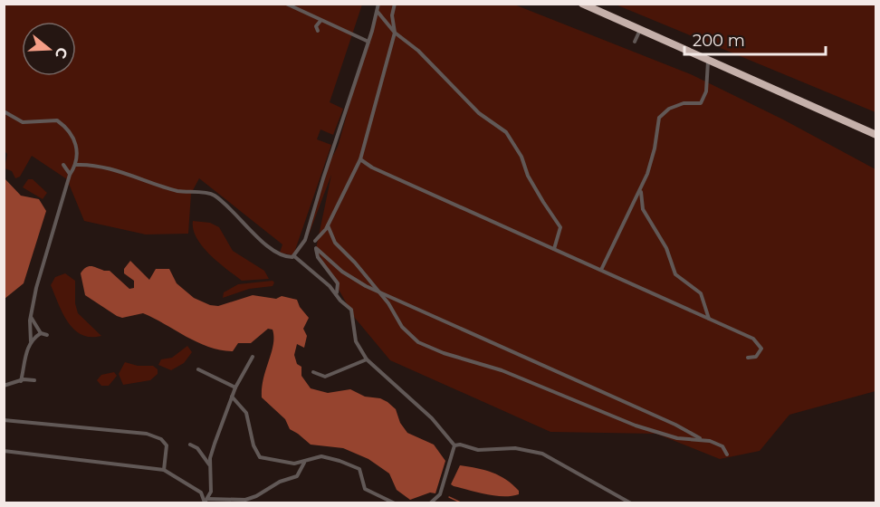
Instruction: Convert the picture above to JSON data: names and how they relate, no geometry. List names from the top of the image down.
{
  "scale_bar": "200 m",
  "north": "right"
}
